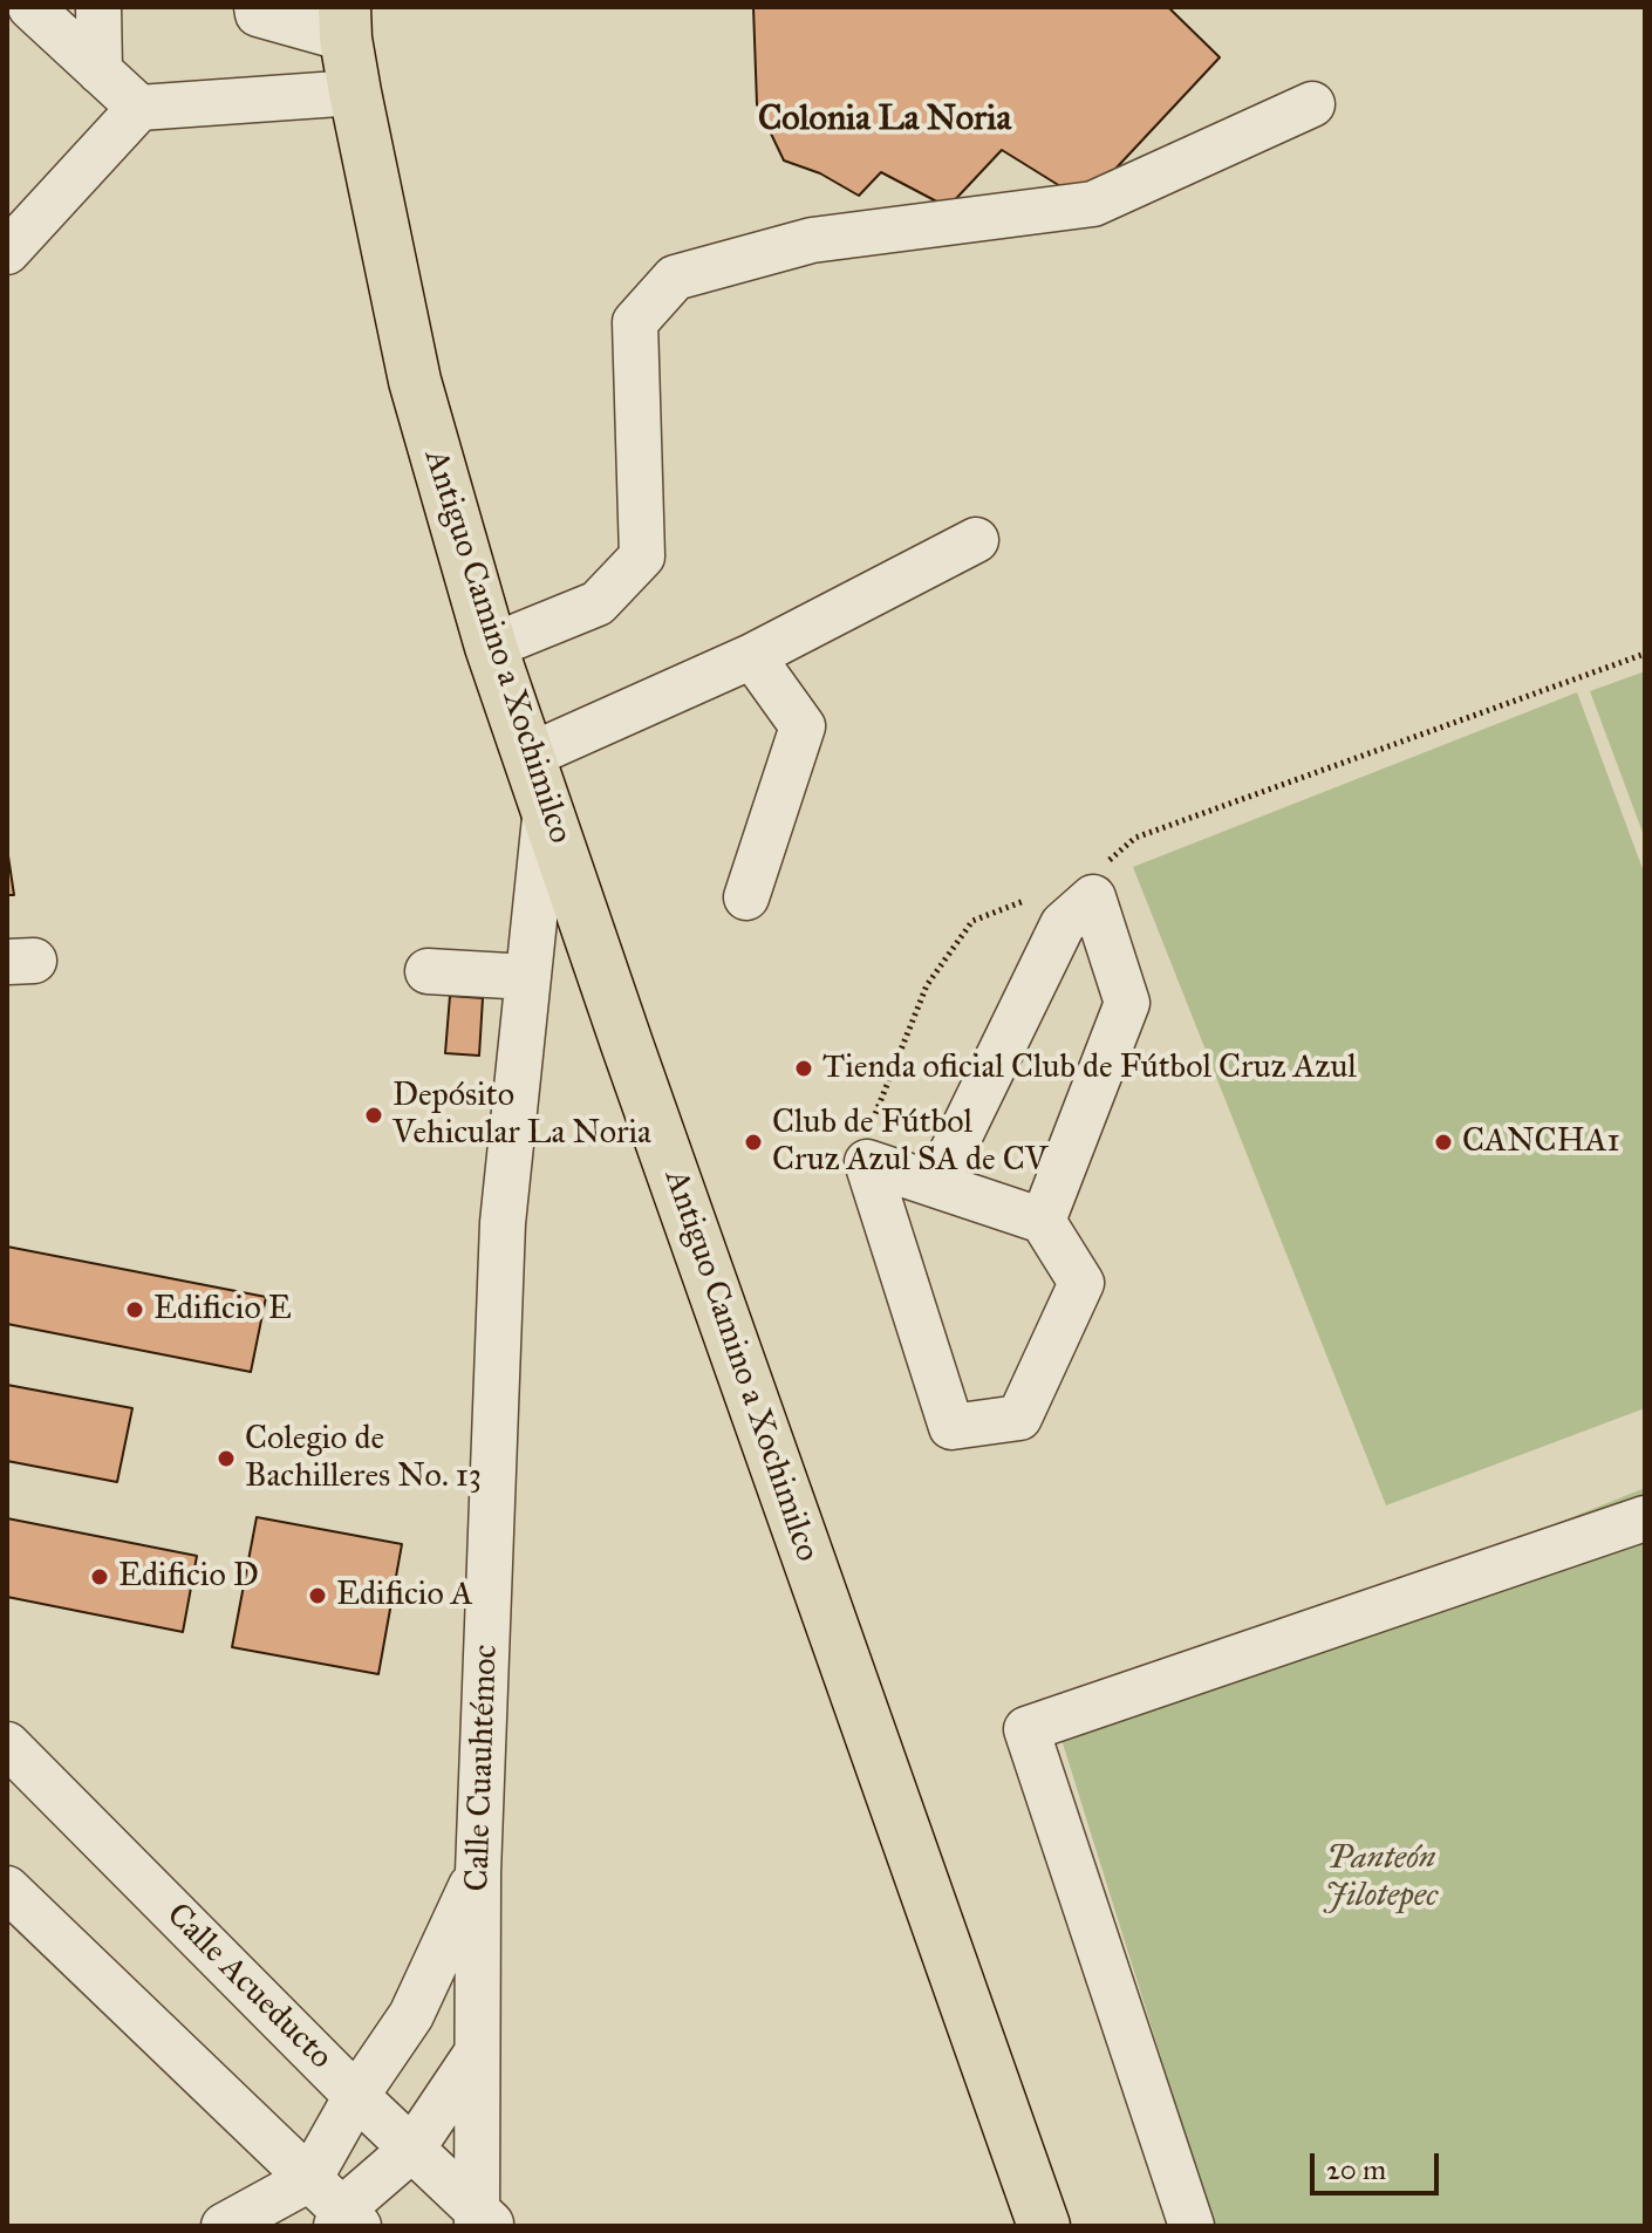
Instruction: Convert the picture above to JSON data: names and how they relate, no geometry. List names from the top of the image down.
{
  "streets": {
    "main road": ["Antiguo Camino a Xochimilco"],
    "street": ["Calle Cuauhtémoc", "Calle Acueducto"]
  },
  "crossings": [
    ["Antiguo Camino a Xochimilco", "Calle Cuauhtémoc"],
    ["Calle Cuauhtémoc", "Calle Acueducto"]
  ],
  "districts": ["Colonia La Noria"],
  "parks": ["Panteón Jilotepec"],
  "places": [
    "Tienda oficial Club de Fútbol Cruz Azul",
    "Depósito Vehicular La Noria",
    "Club de Fútbol Cruz Azul SA de CV",
    "CANCHA1",
    "Edificio E",
    "Colegio de Bachilleres No. 13",
    "Edificio D",
    "Edificio A"
  ],
  "scale_bar": "20 m"
}
